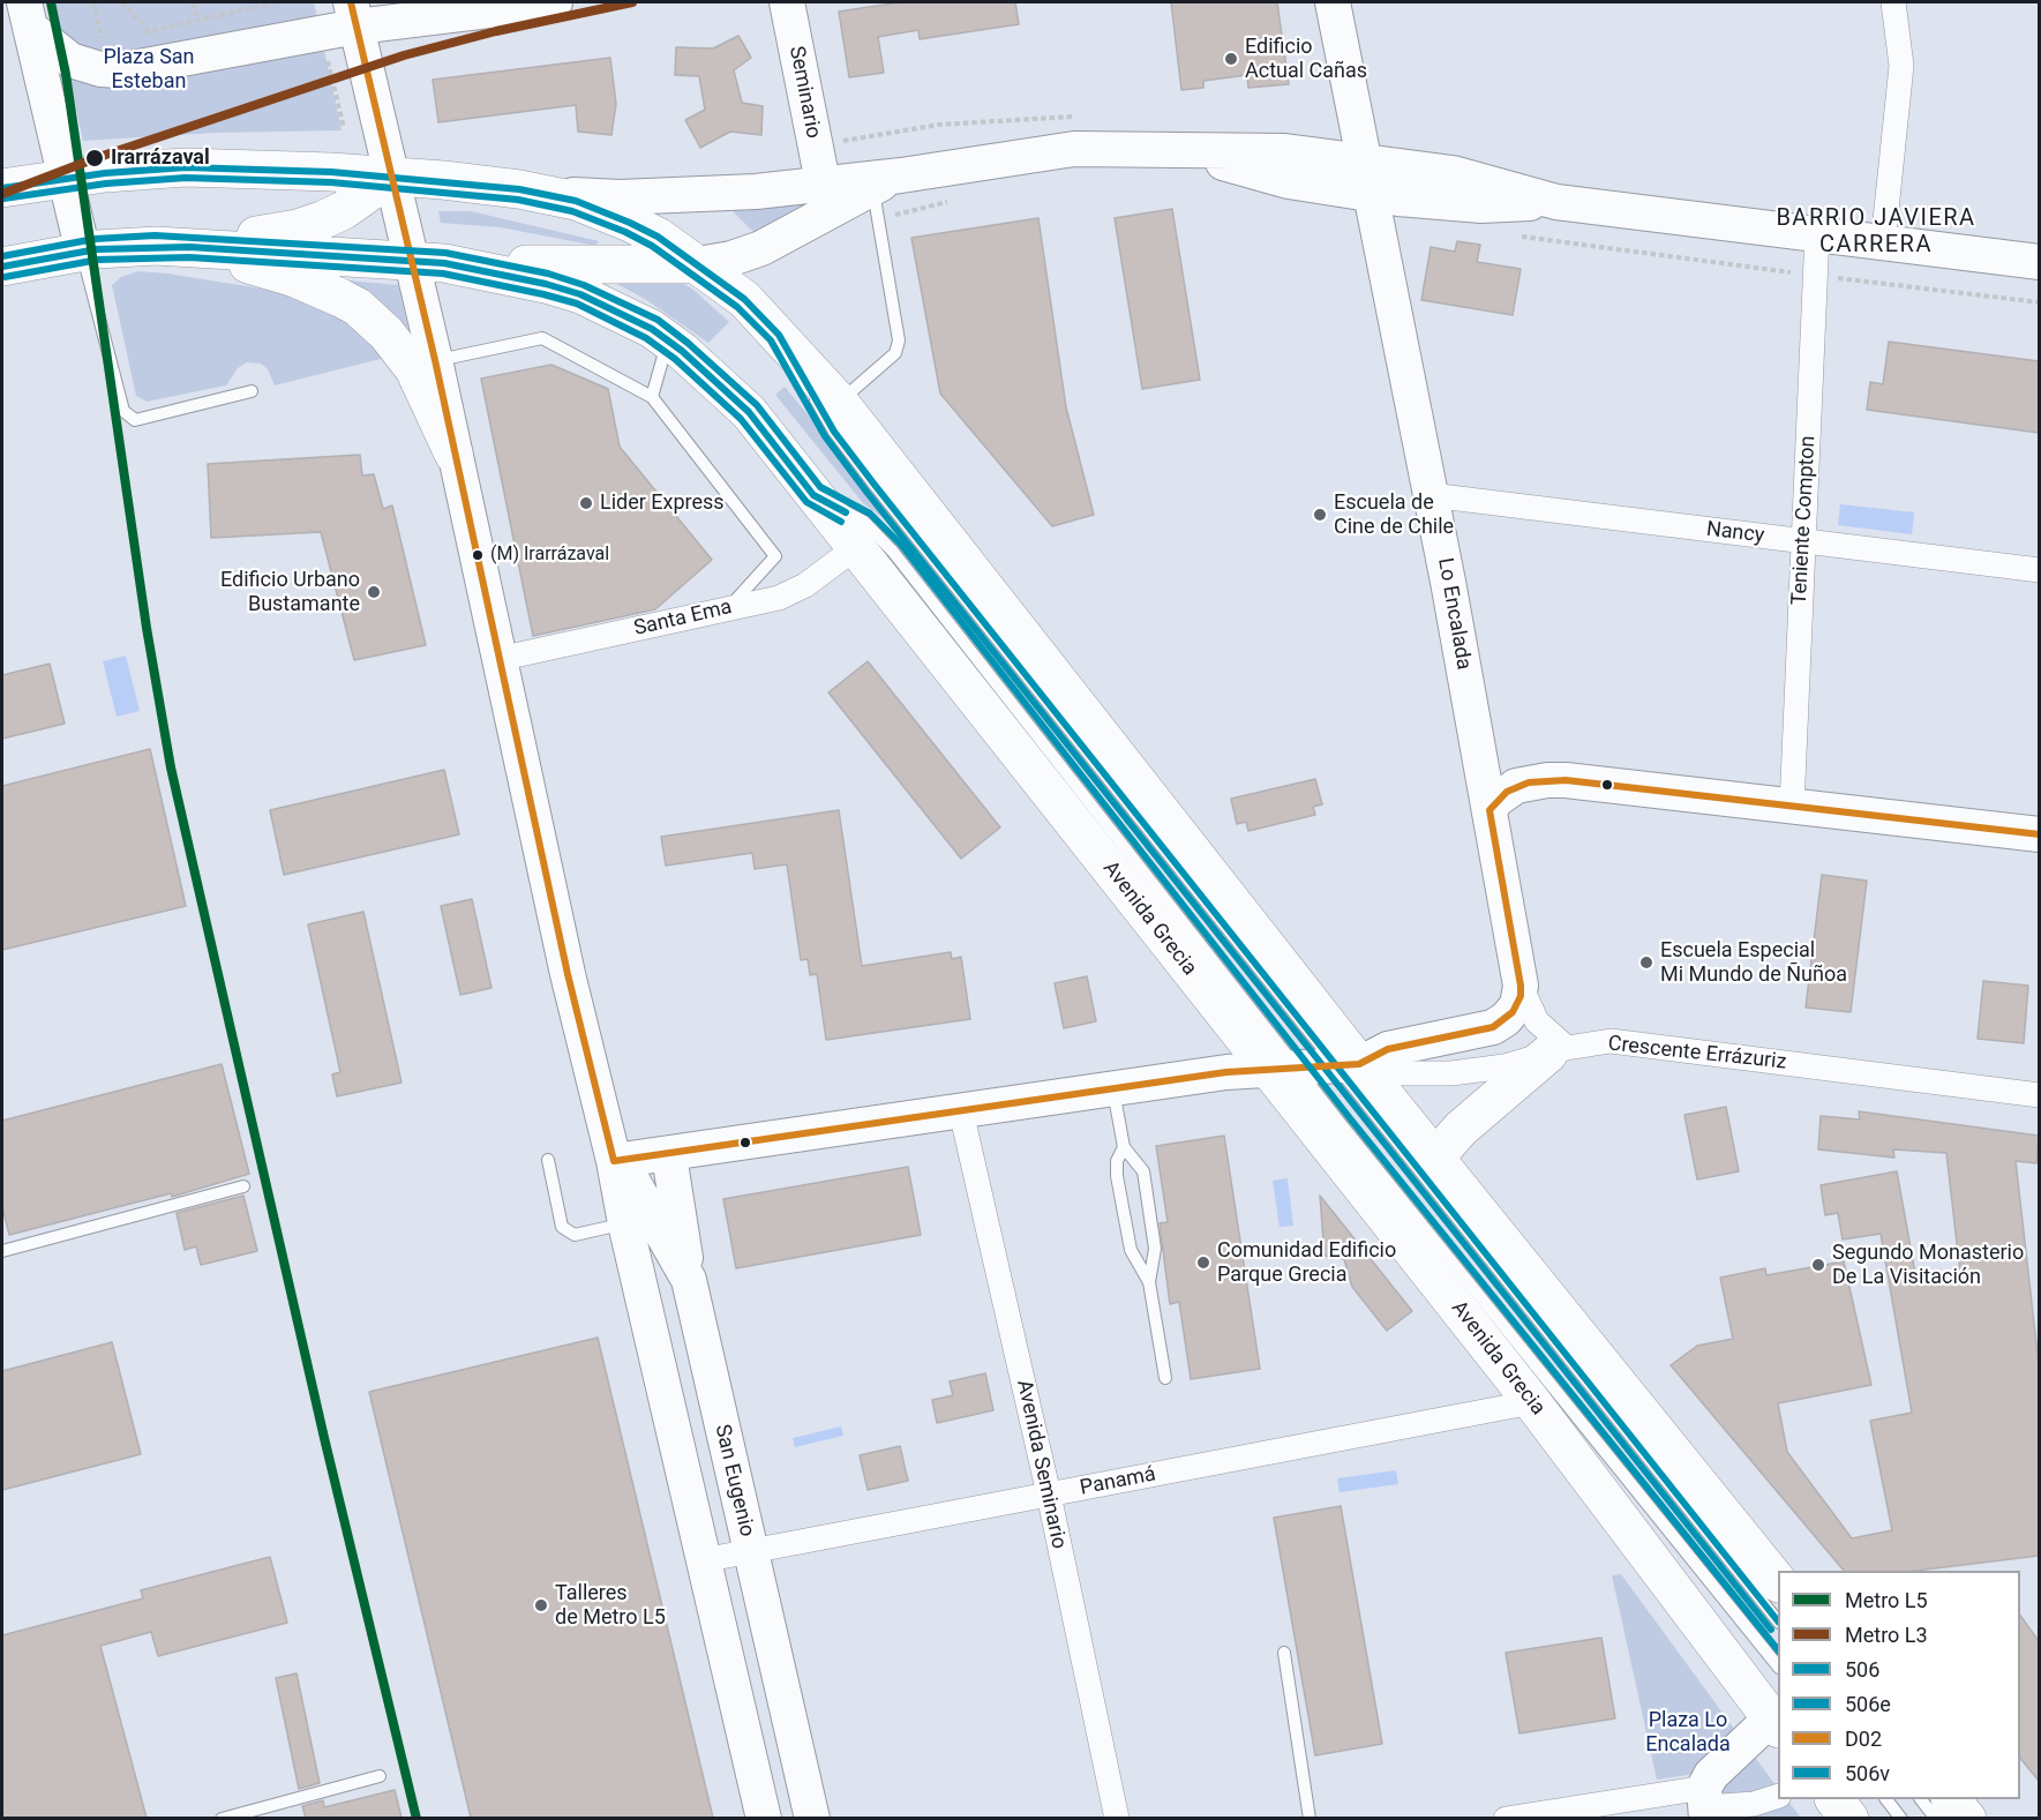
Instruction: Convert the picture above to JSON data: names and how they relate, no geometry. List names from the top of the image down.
{
  "streets": {
    "main road": [
      "Seminario",
      "Lo Encalada",
      "Avenida Grecia",
      "Crescente Errázuriz",
      "San Eugenio"
    ],
    "street": [
      "Teniente Compton",
      "Nancy",
      "Santa Ema",
      "Avenida Seminario",
      "Panamá"
    ]
  },
  "crossings": [
    ["Teniente Compton", "Nancy"],
    ["Nancy", "Lo Encalada"],
    ["Lo Encalada", "Crescente Errázuriz"],
    ["Santa Ema", "Avenida Grecia"],
    ["Santa Ema", "San Eugenio"],
    ["Avenida Grecia", "Crescente Errázuriz"],
    ["Avenida Grecia", "San Eugenio"],
    ["Avenida Grecia", "Panamá"],
    ["Crescente Errázuriz", "Avenida Seminario"],
    ["Crescente Errázuriz", "San Eugenio"],
    ["Avenida Seminario", "Panamá"],
    ["San Eugenio", "Panamá"]
  ],
  "districts": ["BARRIO JAVIERA CARRERA"],
  "parks": ["Plaza San Esteban", "Plaza Lo Encalada"],
  "places": [
    "Edificio Actual Cañas",
    "Irarrázaval",
    "Lider Express",
    "Escuela de Cine de Chile",
    "(M) Irarrázaval",
    "Edificio Urbano Bustamante",
    "Escuela Especial Mi Mundo de Ñuñoa",
    "Comunidad Edificio Parque Grecia",
    "Segundo Monasterio De La Visitación",
    "Talleres de Metro L5"
  ],
  "lines": [
    "metro line L5",
    "metro line L3",
    "transit line D02",
    "transit line 506",
    "transit line 506e",
    "transit line 506v"
  ],
  "legend": [
    "Metro L5",
    "Metro L3",
    "506",
    "506e",
    "D02",
    "506v"
  ]
}
